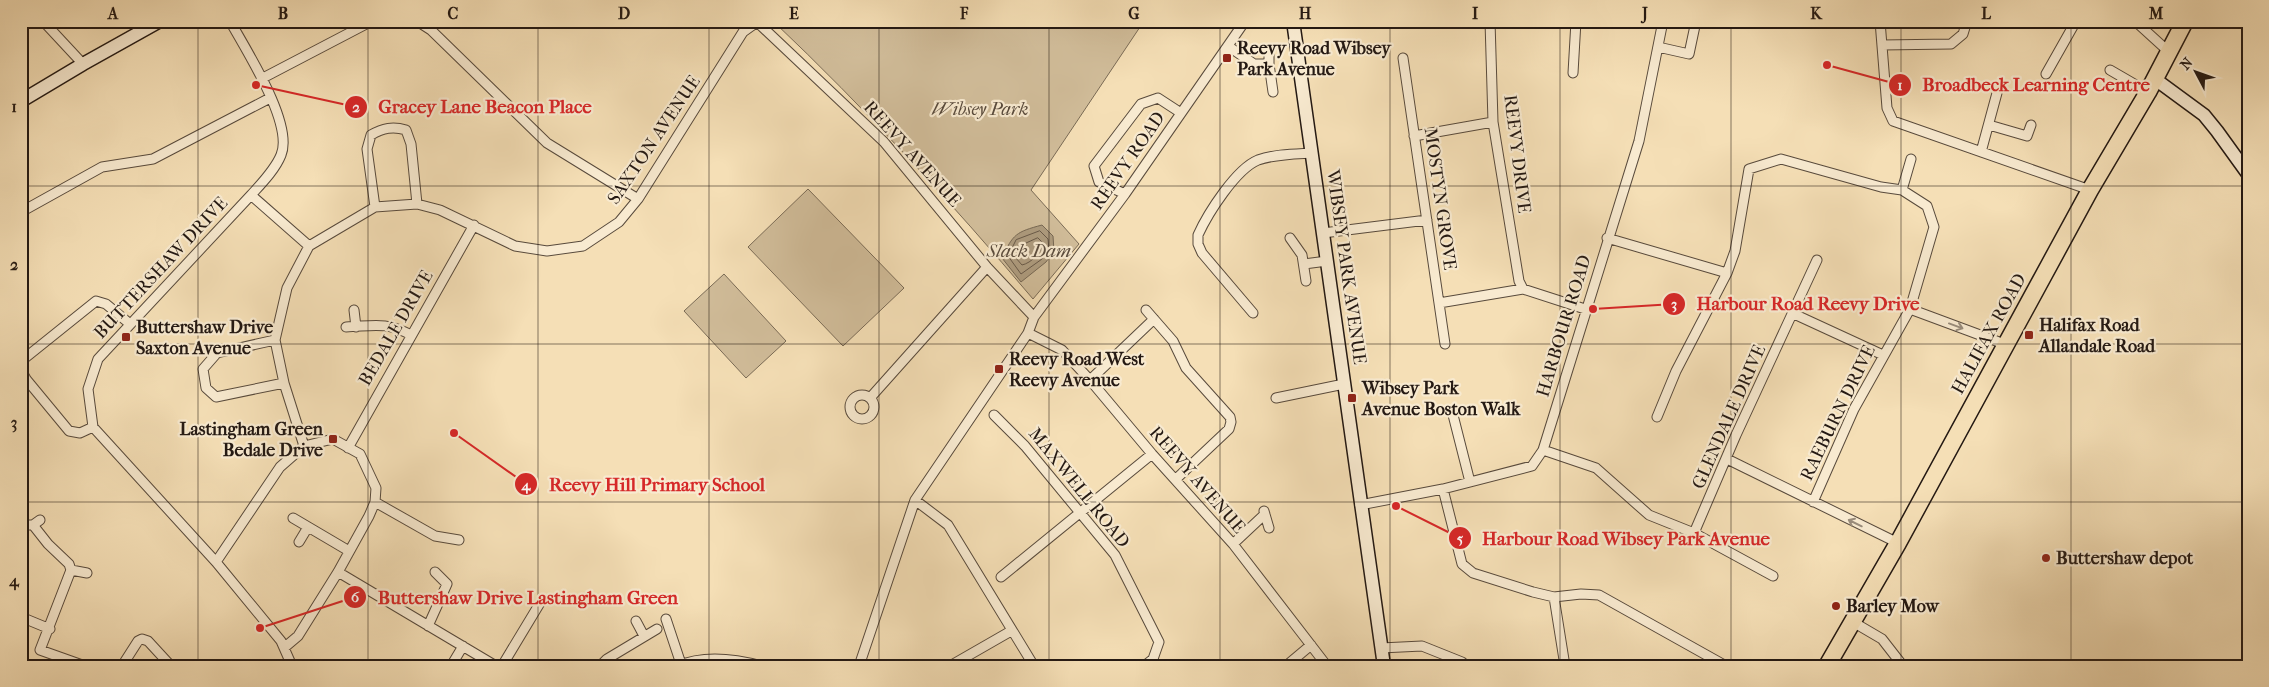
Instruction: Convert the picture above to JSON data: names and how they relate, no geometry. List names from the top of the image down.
{
  "streets": {
    "highway": ["HALIFAX ROAD"],
    "street": [
      "SAXTON AVENUE",
      "REEVY AVENUE",
      "REEVY DRIVE",
      "REEVY ROAD",
      "MOSTYN GROVE",
      "WIBSEY PARK AVENUE",
      "BUTTERSHAW DRIVE",
      "HARBOUR ROAD",
      "BEDALE DRIVE",
      "RAEBURN DRIVE",
      "GLENDALE DRIVE",
      "MAXWELL ROAD"
    ]
  },
  "crossings": [
    ["SAXTON AVENUE", "REEVY AVENUE"],
    ["SAXTON AVENUE", "BEDALE DRIVE"],
    ["REEVY AVENUE", "REEVY ROAD"],
    ["WIBSEY PARK AVENUE", "HARBOUR ROAD"]
  ],
  "water": ["Slack Dam"],
  "parks": ["Wibsey Park"],
  "places": {
    "transit": [
      "Reevy Road Wibsey Park Avenue",
      "Halifax Road Allandale Road",
      "Buttershaw Drive Saxton Avenue",
      "Reevy Road West Reevy Avenue",
      "Wibsey Park Avenue Boston Walk",
      "Lastingham Green Bedale Drive"
    ],
    "other": [
      "Broadbeck Learning Centre",
      "Gracey Lane Beacon Place",
      "Harbour Road Reevy Drive",
      "Reevy Hill Primary School",
      "Harbour Road Wibsey Park Avenue",
      "Buttershaw depot",
      "Barley Mow",
      "Buttershaw Drive Lastingham Green"
    ]
  },
  "north": "top left",
  "grid": {
    "columns": [
      "A",
      "B",
      "C",
      "D",
      "E",
      "F",
      "G",
      "H",
      "I",
      "J",
      "K",
      "L",
      "M"
    ],
    "rows": [
      "1",
      "2",
      "3",
      "4"
    ]
  }
}
